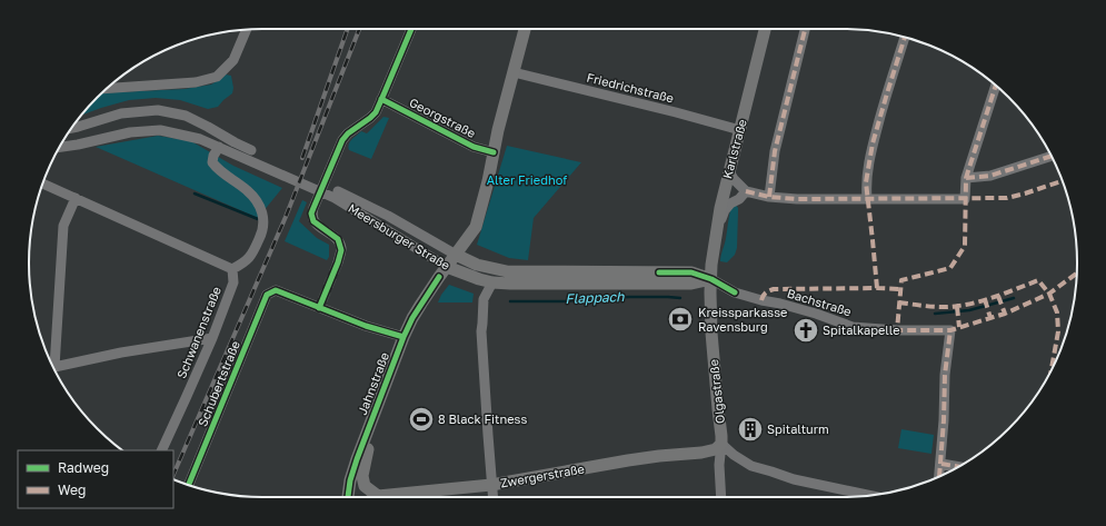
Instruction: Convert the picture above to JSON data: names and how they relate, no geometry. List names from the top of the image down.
{
  "streets": {
    "main road": [
      "Karlstraße",
      "Meersburger Straße",
      "Jahnstraße",
      "Olgastraße",
      "Zwergerstraße"
    ],
    "street": [
      "Friedrichstraße",
      "Georgstraße",
      "Bachstraße",
      "Schwanenstraße",
      "Schubertstraße"
    ]
  },
  "crossings": [
    ["Friedrichstraße", "Karlstraße"],
    ["Karlstraße", "Meersburger Straße"],
    ["Karlstraße", "Bachstraße"],
    ["Karlstraße", "Olgastraße"],
    ["Meersburger Straße", "Bachstraße"],
    ["Meersburger Straße", "Jahnstraße"],
    ["Meersburger Straße", "Olgastraße"],
    ["Bachstraße", "Olgastraße"],
    ["Schubertstraße", "Jahnstraße"],
    ["Olgastraße", "Zwergerstraße"]
  ],
  "water": ["Flappach"],
  "parks": ["Alter Friedhof"],
  "places": {
    "bank": ["Kreissparkasse Ravensburg"],
    "church": ["Spitalkapelle"],
    "sports": ["8 Black Fitness"],
    "building": ["Spitalturm"]
  },
  "legend": ["Radweg", "Weg"]
}
